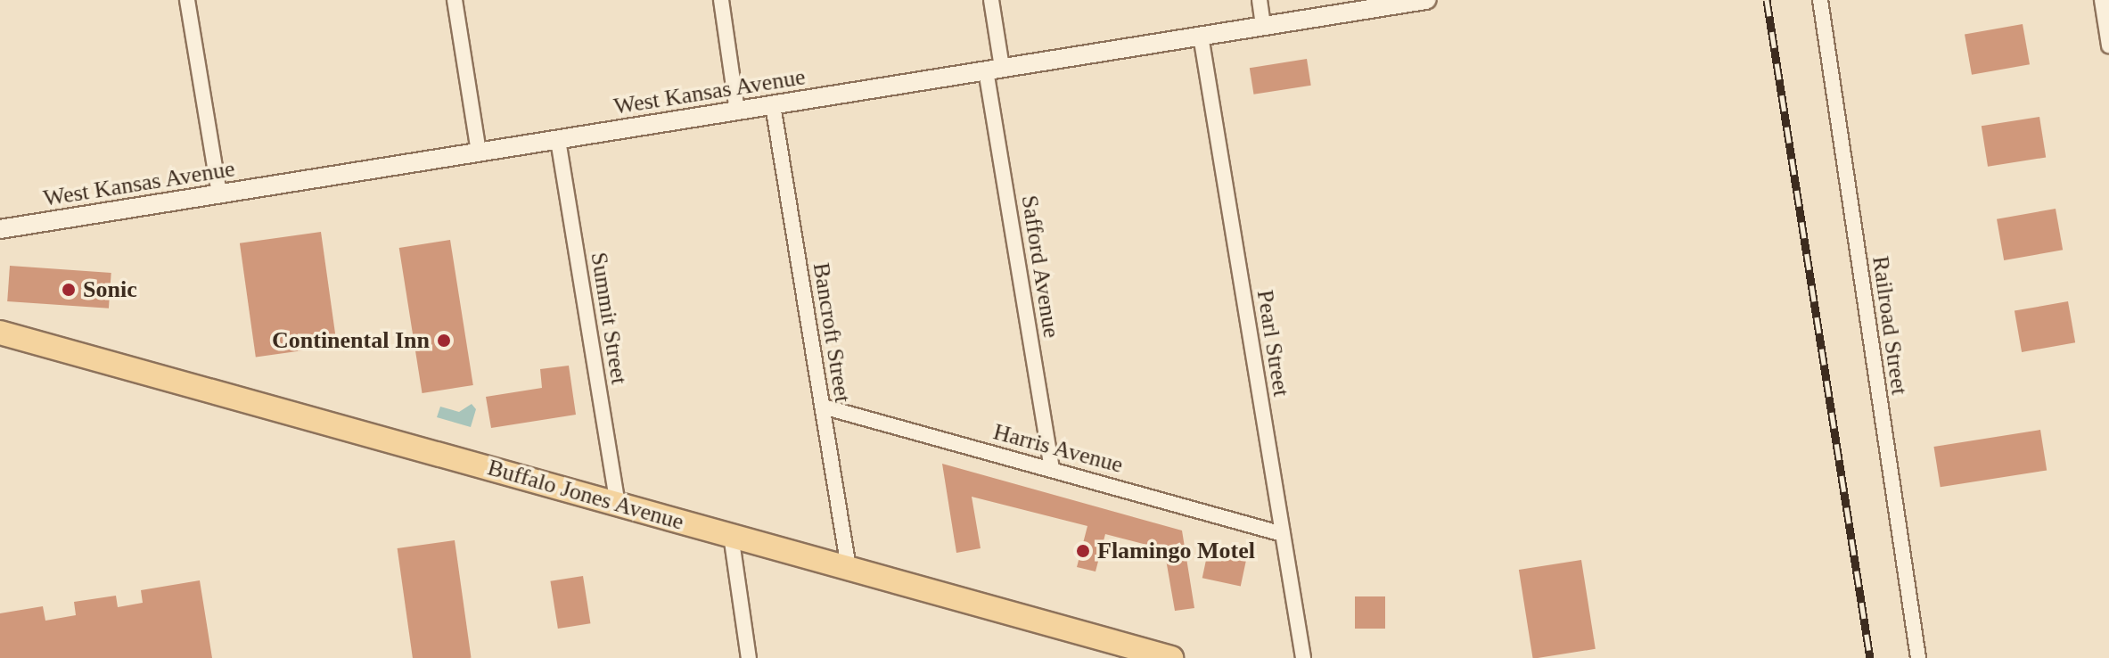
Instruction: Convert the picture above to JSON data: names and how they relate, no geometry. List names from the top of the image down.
{
  "streets": {
    "main road": ["Buffalo Jones Avenue"],
    "street": [
      "West Kansas Avenue",
      "Safford Avenue",
      "Summit Street",
      "Railroad Street",
      "Bancroft Street",
      "Pearl Street",
      "Harris Avenue"
    ]
  },
  "crossings": [
    ["West Kansas Avenue", "Safford Avenue"],
    ["West Kansas Avenue", "Summit Street"],
    ["West Kansas Avenue", "Bancroft Street"],
    ["West Kansas Avenue", "Pearl Street"],
    ["Safford Avenue", "Harris Avenue"],
    ["Summit Street", "Buffalo Jones Avenue"],
    ["Bancroft Street", "Harris Avenue"],
    ["Bancroft Street", "Buffalo Jones Avenue"],
    ["Pearl Street", "Harris Avenue"]
  ],
  "places": ["Sonic", "Continental Inn", "Flamingo Motel"]
}
